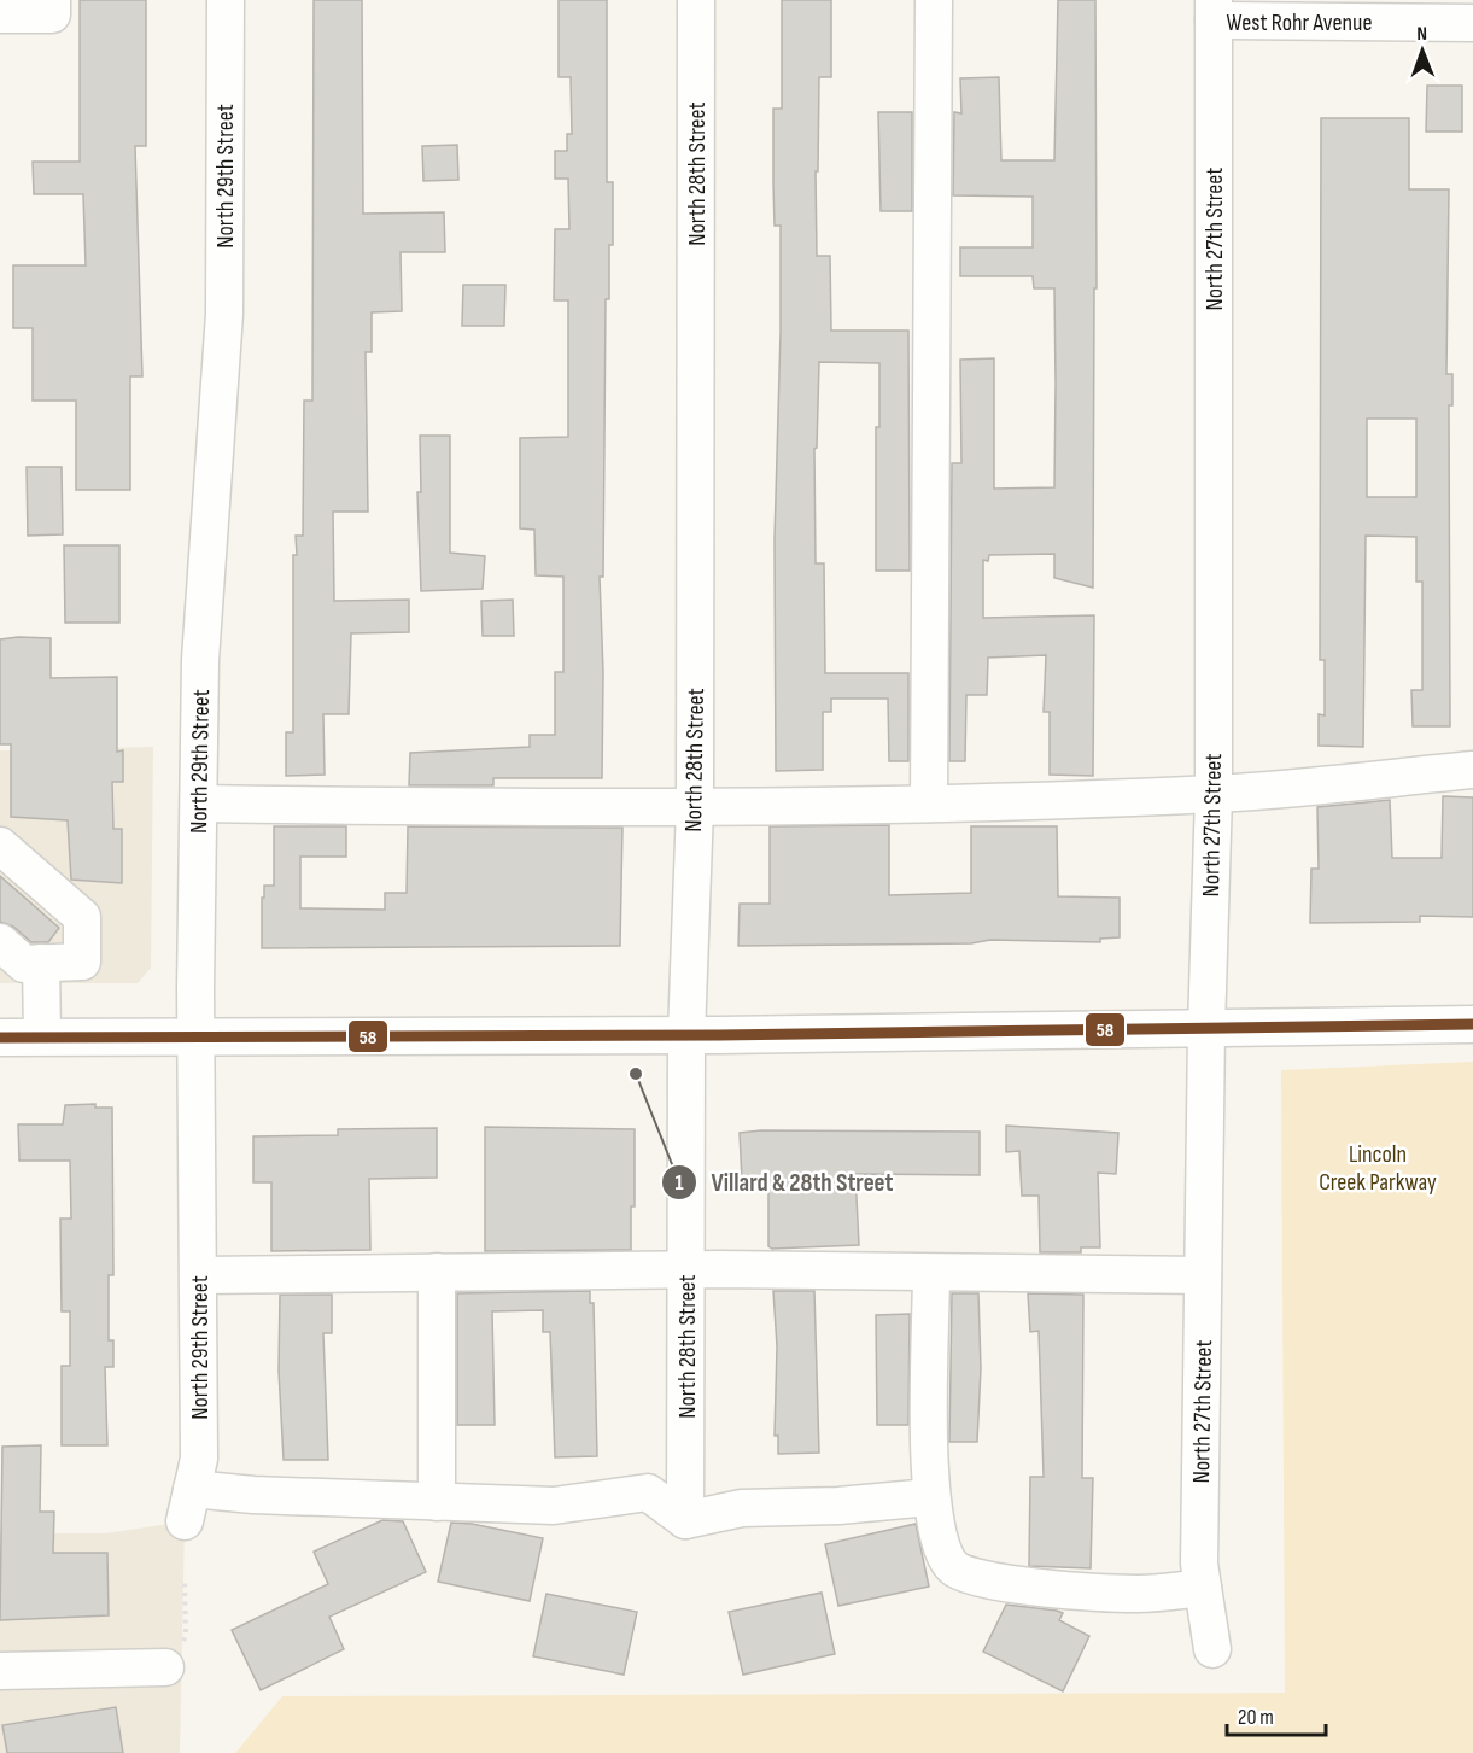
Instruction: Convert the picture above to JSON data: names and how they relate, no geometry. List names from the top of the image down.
{
  "streets": {
    "street": [
      "West Rohr Avenue",
      "North 28th Street",
      "North 29th Street",
      "North 27th Street"
    ]
  },
  "crossings": [
    ["West Rohr Avenue", "North 27th Street"]
  ],
  "parks": ["Lincoln Creek Parkway"],
  "places": ["Villard & 28th Street"],
  "lines": ["transit line 58"],
  "scale_bar": "20 m",
  "north": "top"
}
